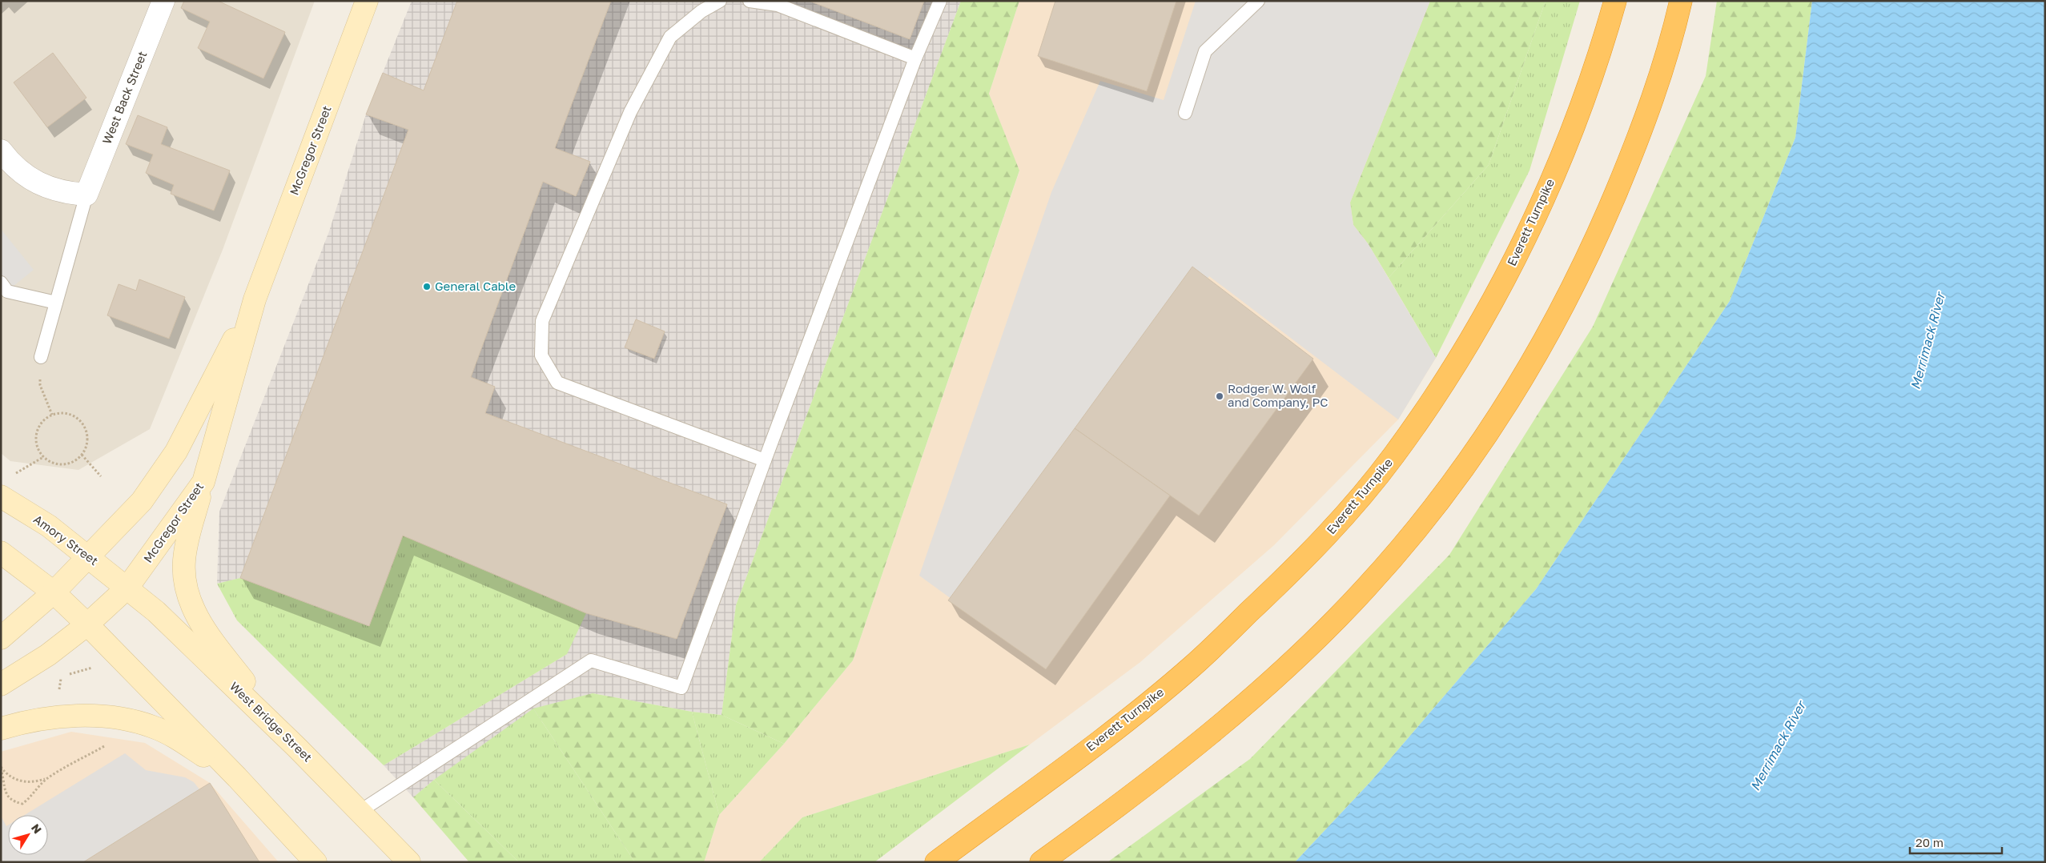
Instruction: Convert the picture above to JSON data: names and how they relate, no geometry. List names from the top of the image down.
{
  "streets": {
    "highway": ["Everett Turnpike"],
    "main road": ["McGregor Street", "Amory Street", "West Bridge Street"],
    "street": ["West Back Street"]
  },
  "crossings": [
    ["McGregor Street", "Amory Street"],
    ["McGregor Street", "West Bridge Street"],
    ["Amory Street", "West Bridge Street"]
  ],
  "water": ["Merrimack River"],
  "places": ["General Cable", "Rodger W. Wolf and Company, PC"],
  "scale_bar": "20 m",
  "north": "top right"
}
